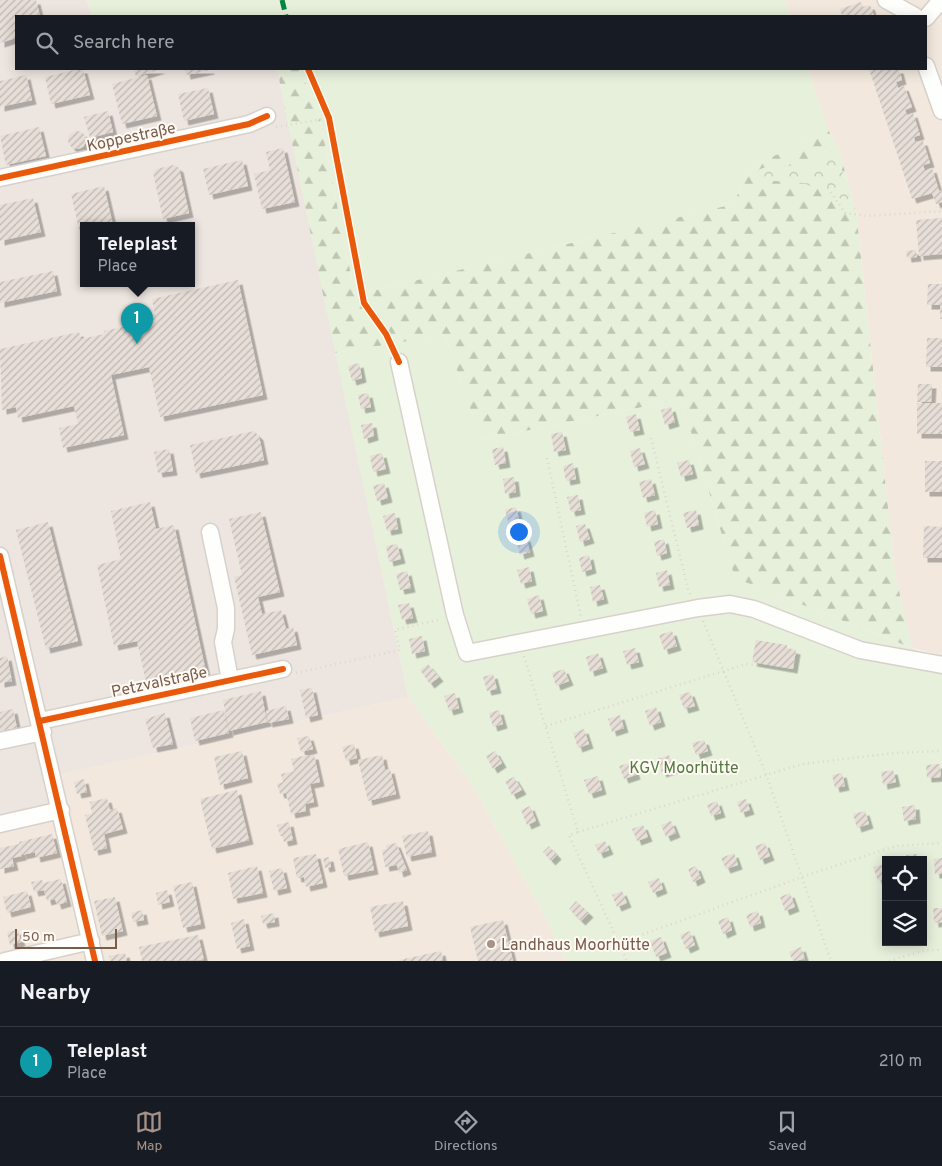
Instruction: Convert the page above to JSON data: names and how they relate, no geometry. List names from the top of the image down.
{
  "streets": {
    "street": ["Koppestraße", "Petzvalstraße"]
  },
  "parks": ["KGV Moorhütte"],
  "places": ["Landhaus Moorhütte"],
  "scale_bar": "50 m",
  "page": {
    "search": "Search here",
    "popup": ["Teleplast", "Place"],
    "pins": "1",
    "scale": "50 m",
    "heading": "Nearby",
    "list": [
      {
        "mark": "1",
        "name": "Teleplast",
        "note": "Place",
        "value": "210 m"
      }
    ],
    "nav": ["Map", "Directions", "Saved"]
  }
}
